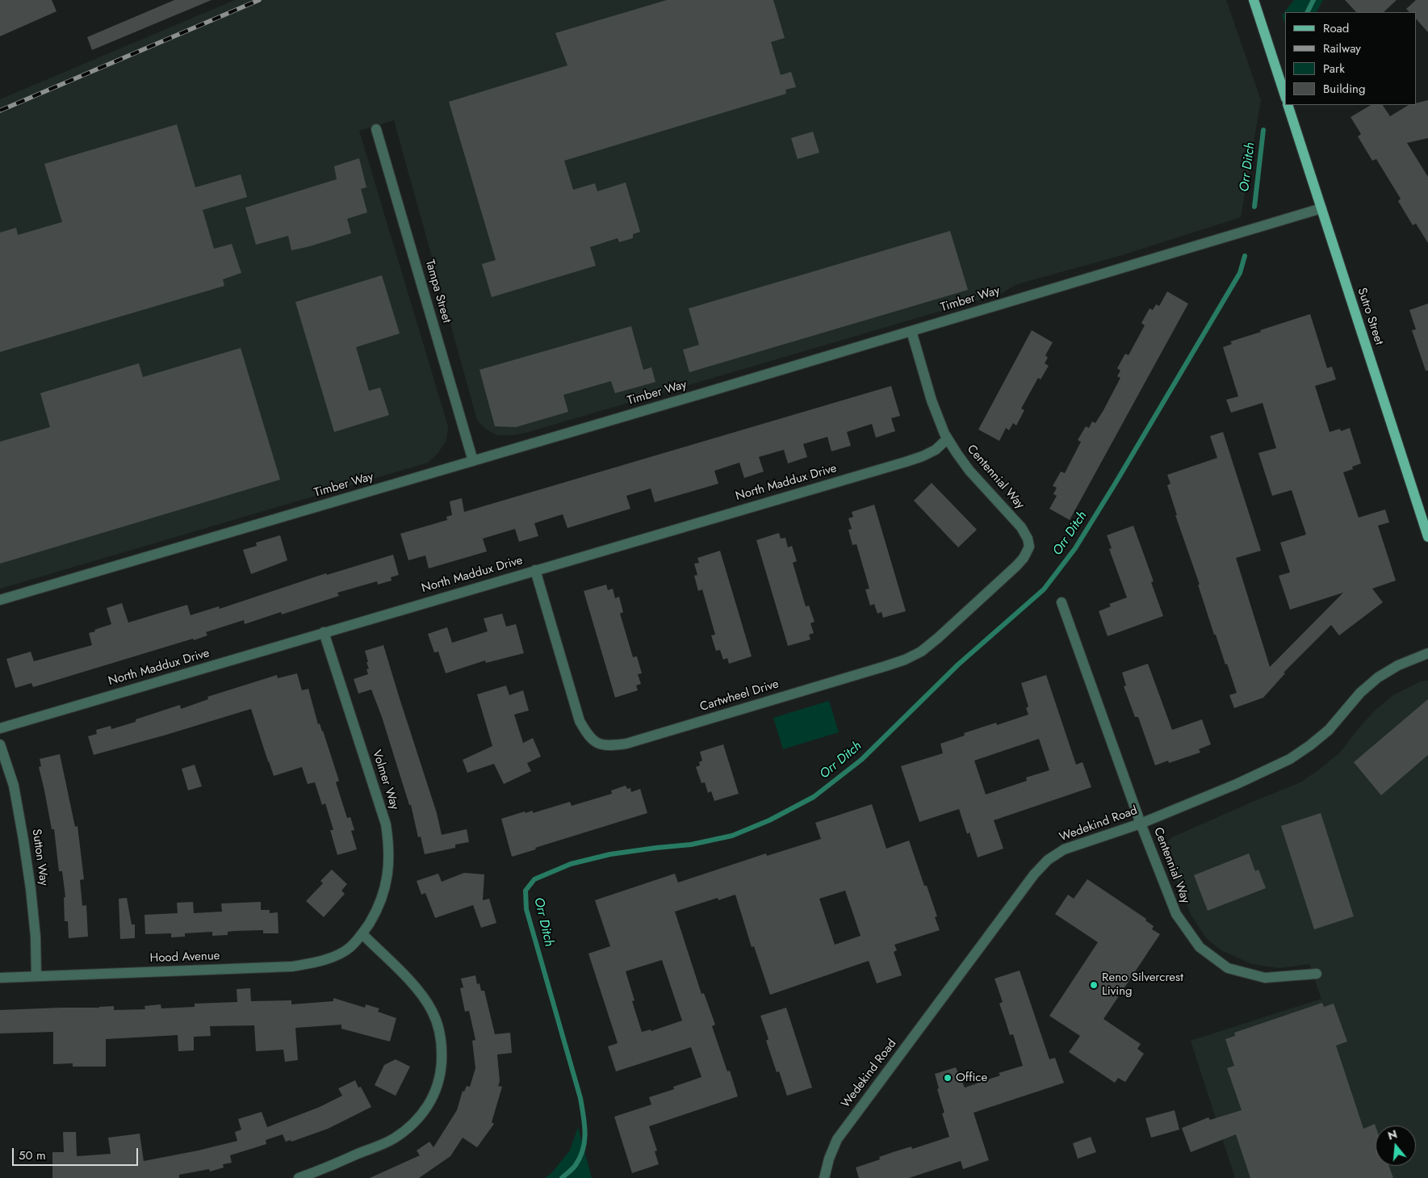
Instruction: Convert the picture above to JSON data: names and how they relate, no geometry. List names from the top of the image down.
{
  "streets": {
    "main road": ["Sutro Street"],
    "street": [
      "Tampa Street",
      "Timber Way",
      "Centennial Way",
      "North Maddux Drive",
      "Cartwheel Drive",
      "Volmer Way",
      "Wedekind Road",
      "Sutton Way",
      "Hood Avenue"
    ]
  },
  "crossings": [
    ["Tampa Street", "Timber Way"],
    ["Timber Way", "Sutro Street"],
    ["Timber Way", "Centennial Way"],
    ["Centennial Way", "North Maddux Drive"],
    ["Centennial Way", "Cartwheel Drive"],
    ["Centennial Way", "Wedekind Road"],
    ["North Maddux Drive", "Cartwheel Drive"],
    ["North Maddux Drive", "Volmer Way"],
    ["Volmer Way", "Hood Avenue"],
    ["Sutton Way", "Hood Avenue"]
  ],
  "water": ["Orr Ditch"],
  "places": ["Reno Silvercrest Living", "Office"],
  "legend": [
    "Road",
    "Railway",
    "Park",
    "Building"
  ],
  "scale_bar": "50 m",
  "north": "top"
}
